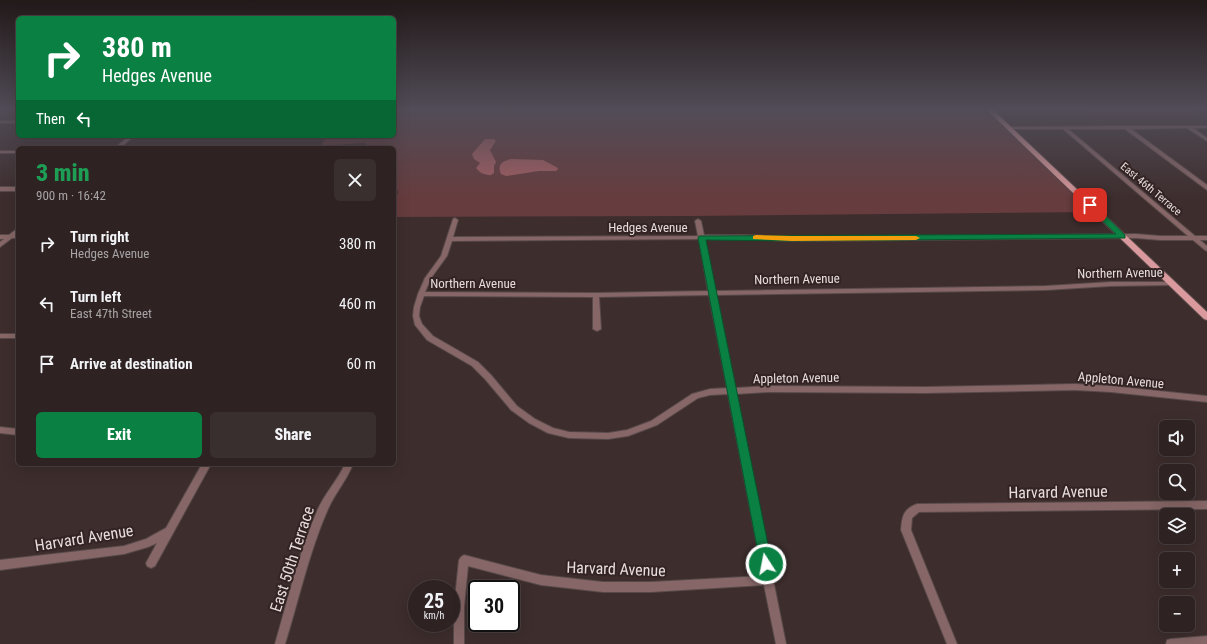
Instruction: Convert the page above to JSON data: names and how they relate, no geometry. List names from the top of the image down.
{
  "streets": {
    "street": [
      "East 46th Terrace",
      "Hedges Avenue",
      "Northern Avenue",
      "Appleton Avenue",
      "Harvard Avenue",
      "East 50th Terrace"
    ]
  },
  "crossings": [
    ["East 46th Terrace", "Hedges Avenue"],
    ["Northern Avenue", "Appleton Avenue"]
  ],
  "page": {
    "turn": ["380 m", "Hedges Avenue"],
    "then": "Then",
    "heading": ["3 min", "900 m · 16:42"],
    "list": [
      {
        "name": "Turn right",
        "note": "Hedges Avenue",
        "value": "380 m"
      },
      {
        "name": "Turn left",
        "note": "East 47th Street",
        "value": "460 m"
      },
      {
        "name": "Arrive at destination",
        "value": "60 m"
      }
    ],
    "buttons": ["Exit", "Share"],
    "map_buttons": ["+", "−"],
    "speed": "25 km/h",
    "limit": "30"
  }
}
